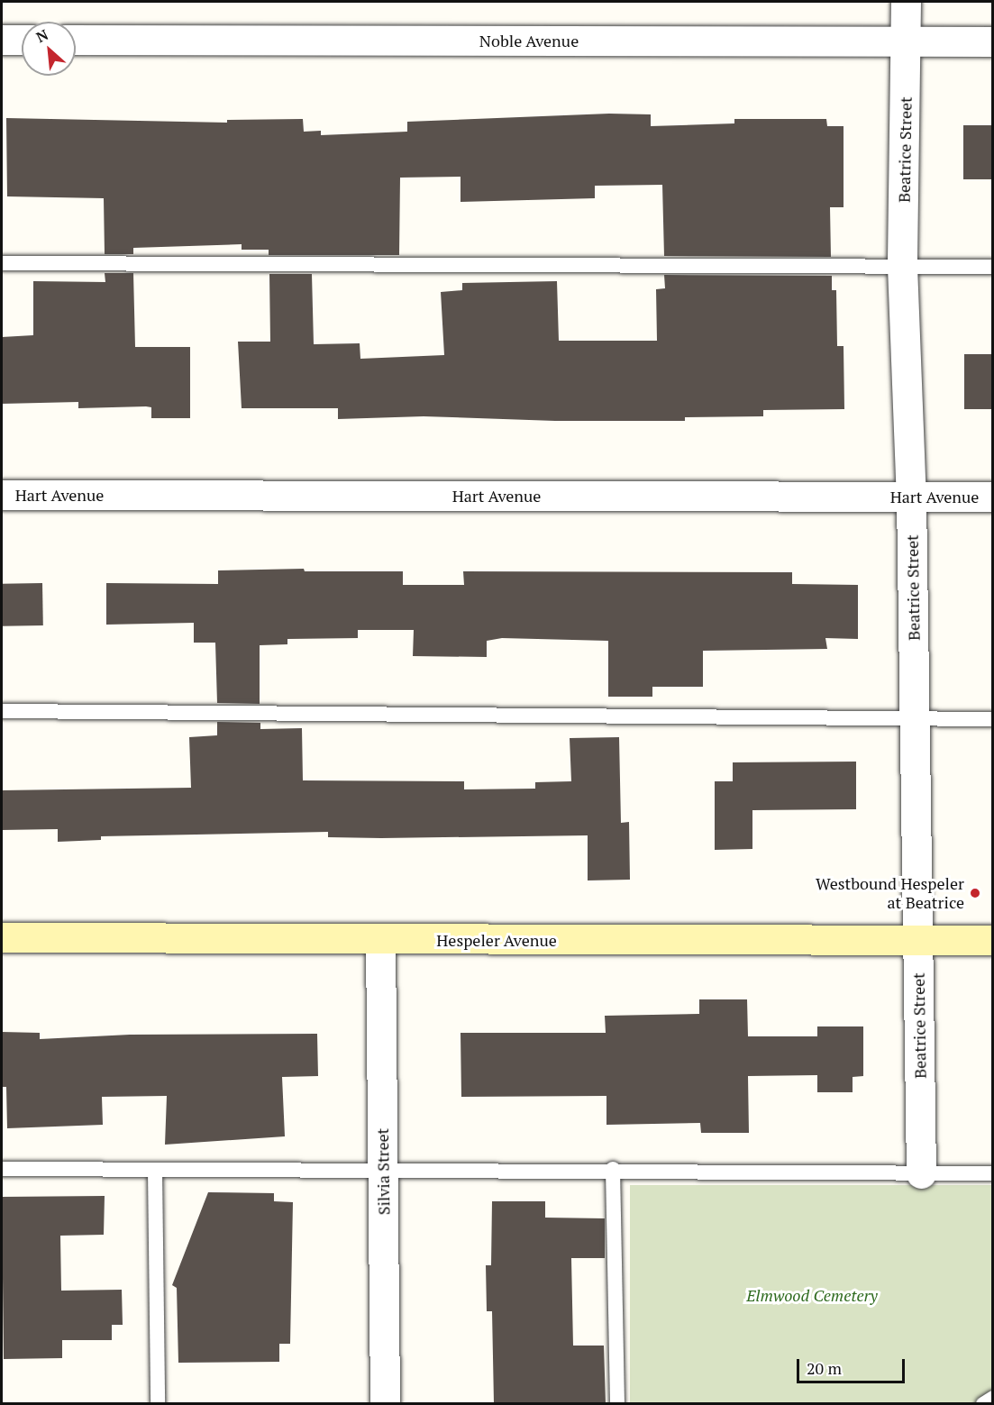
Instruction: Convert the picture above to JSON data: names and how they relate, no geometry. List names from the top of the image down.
{
  "streets": {
    "main road": ["Hespeler Avenue"],
    "street": [
      "Noble Avenue",
      "Beatrice Street",
      "Hart Avenue",
      "Silvia Street"
    ]
  },
  "crossings": [
    ["Noble Avenue", "Beatrice Street"],
    ["Beatrice Street", "Hart Avenue"],
    ["Beatrice Street", "Hespeler Avenue"],
    ["Hespeler Avenue", "Silvia Street"]
  ],
  "parks": ["Elmwood Cemetery"],
  "places": ["Westbound Hespeler at Beatrice"],
  "scale_bar": "20 m",
  "north": "top left"
}
